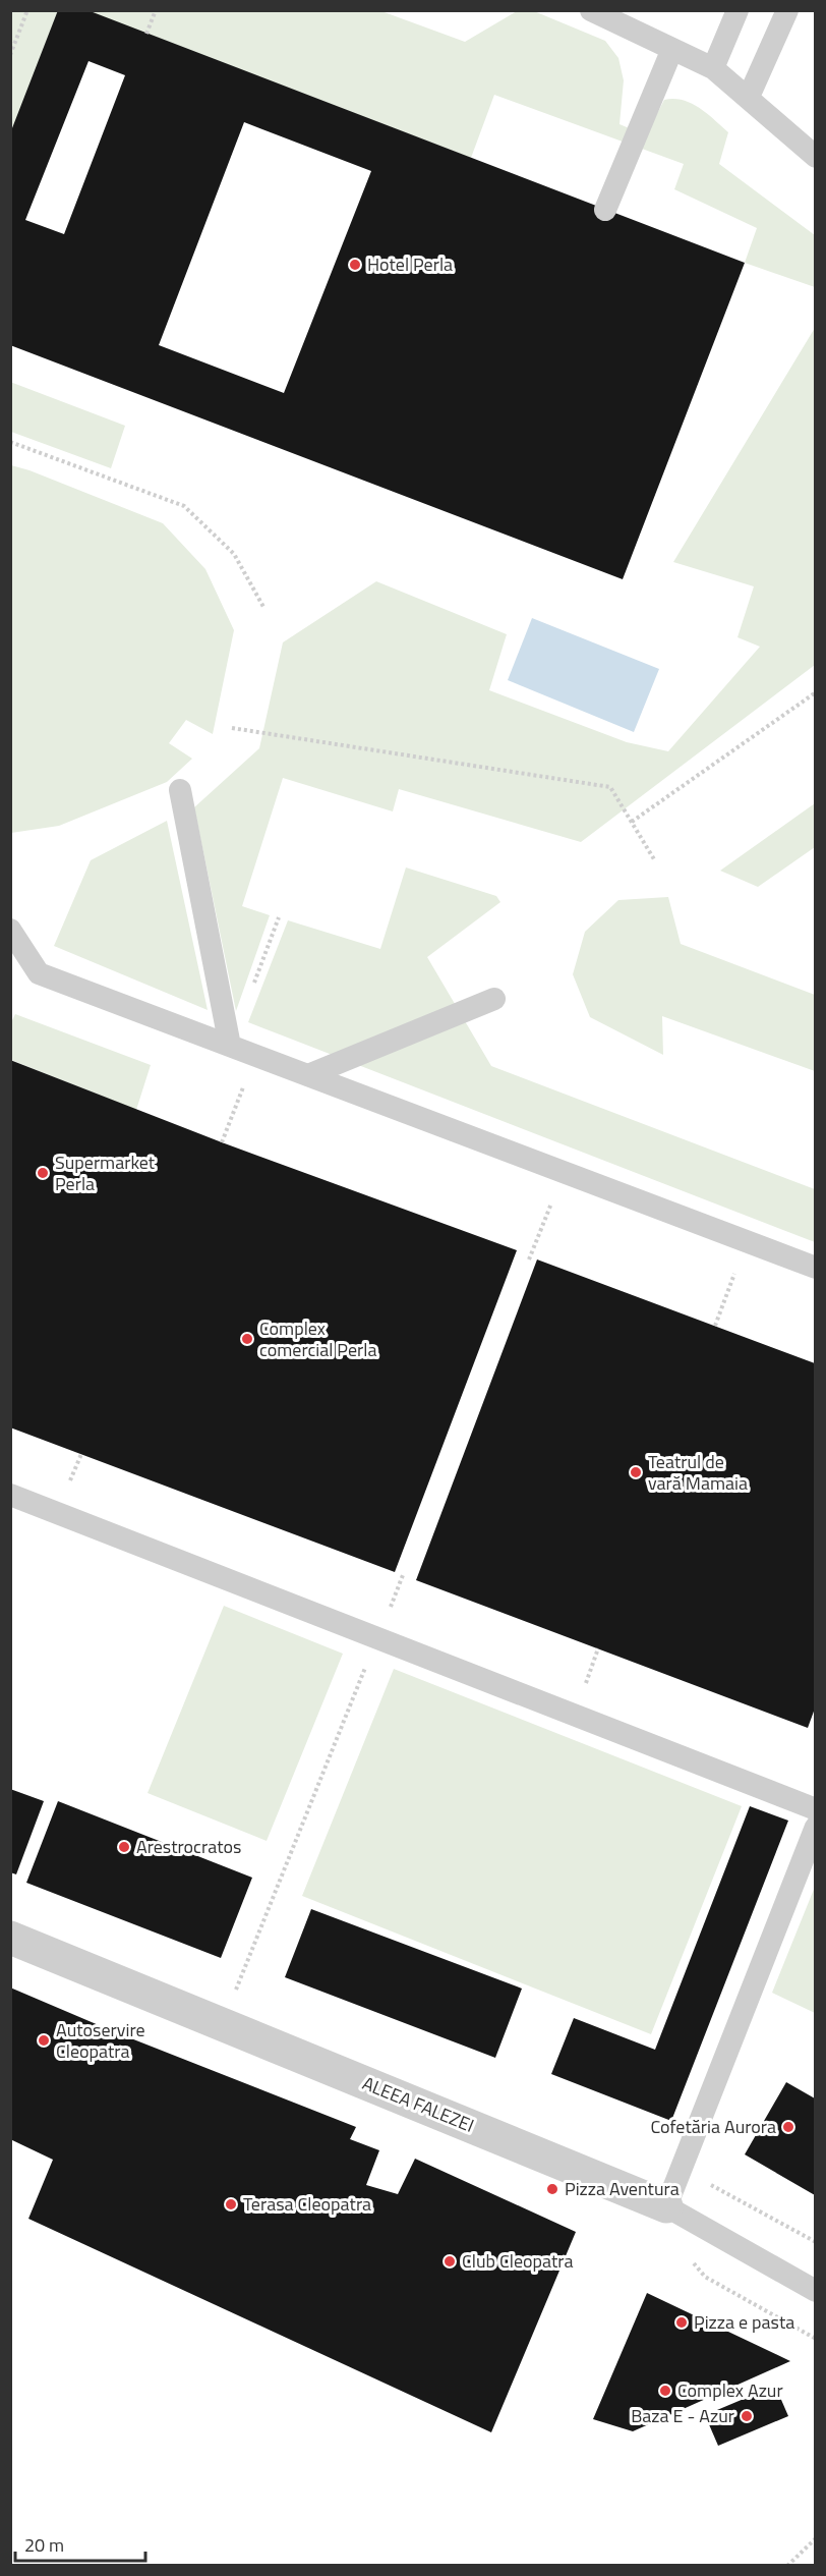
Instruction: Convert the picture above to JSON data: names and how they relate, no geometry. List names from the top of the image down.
{
  "streets": {
    "street": ["ALEEA FALEZEI"]
  },
  "places": [
    "Hotel Perla",
    "Supermarket Perla",
    "Complex comercial Perla",
    "Teatrul de vară Mamaia",
    "Arestrocratos",
    "Autoservire Cleopatra",
    "Cofetăria Aurora",
    "Pizza Aventura",
    "Terasa Cleopatra",
    "Club Cleopatra",
    "Pizza e pasta",
    "Complex Azur",
    "Baza E - Azur"
  ],
  "scale_bar": "20 m"
}
